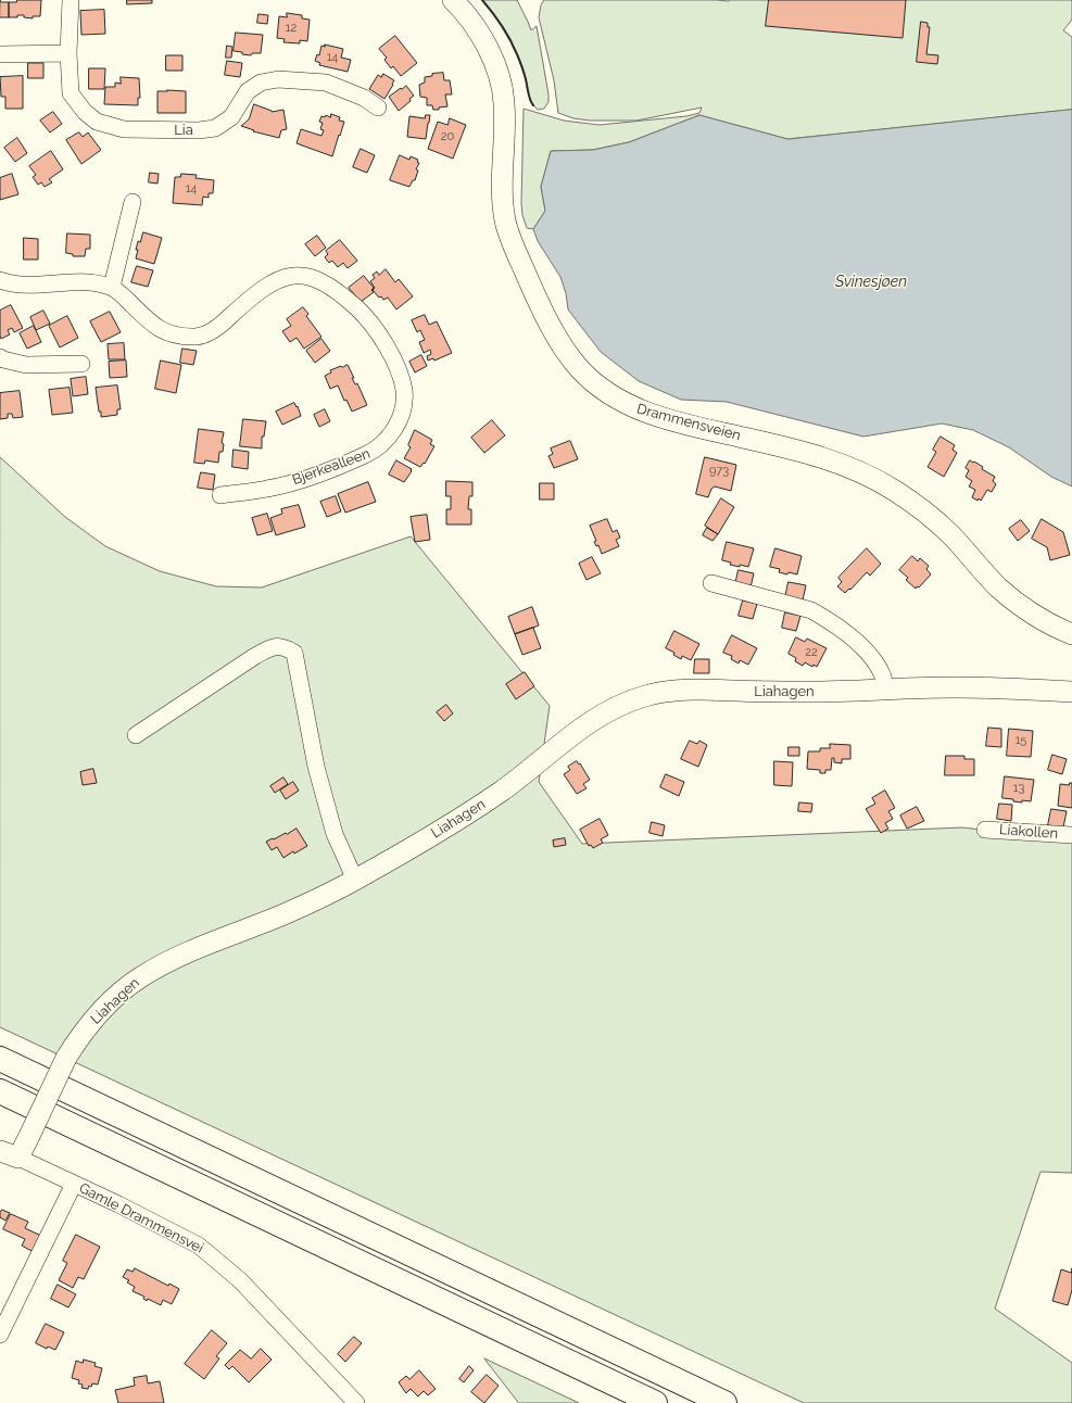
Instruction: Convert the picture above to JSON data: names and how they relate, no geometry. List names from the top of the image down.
{
  "streets": {
    "main road": ["Drammensveien", "Liahagen", "Gamle Drammensvei"],
    "street": ["Lia", "Bjerkealleen", "Liakollen"]
  },
  "crossings": [
    ["Liahagen", "Gamle Drammensvei"]
  ],
  "water": ["Svinesjøen"],
  "house_numbers": [
    "12",
    "14",
    "20",
    "14",
    "973",
    "22",
    "15",
    "13"
  ]
}
